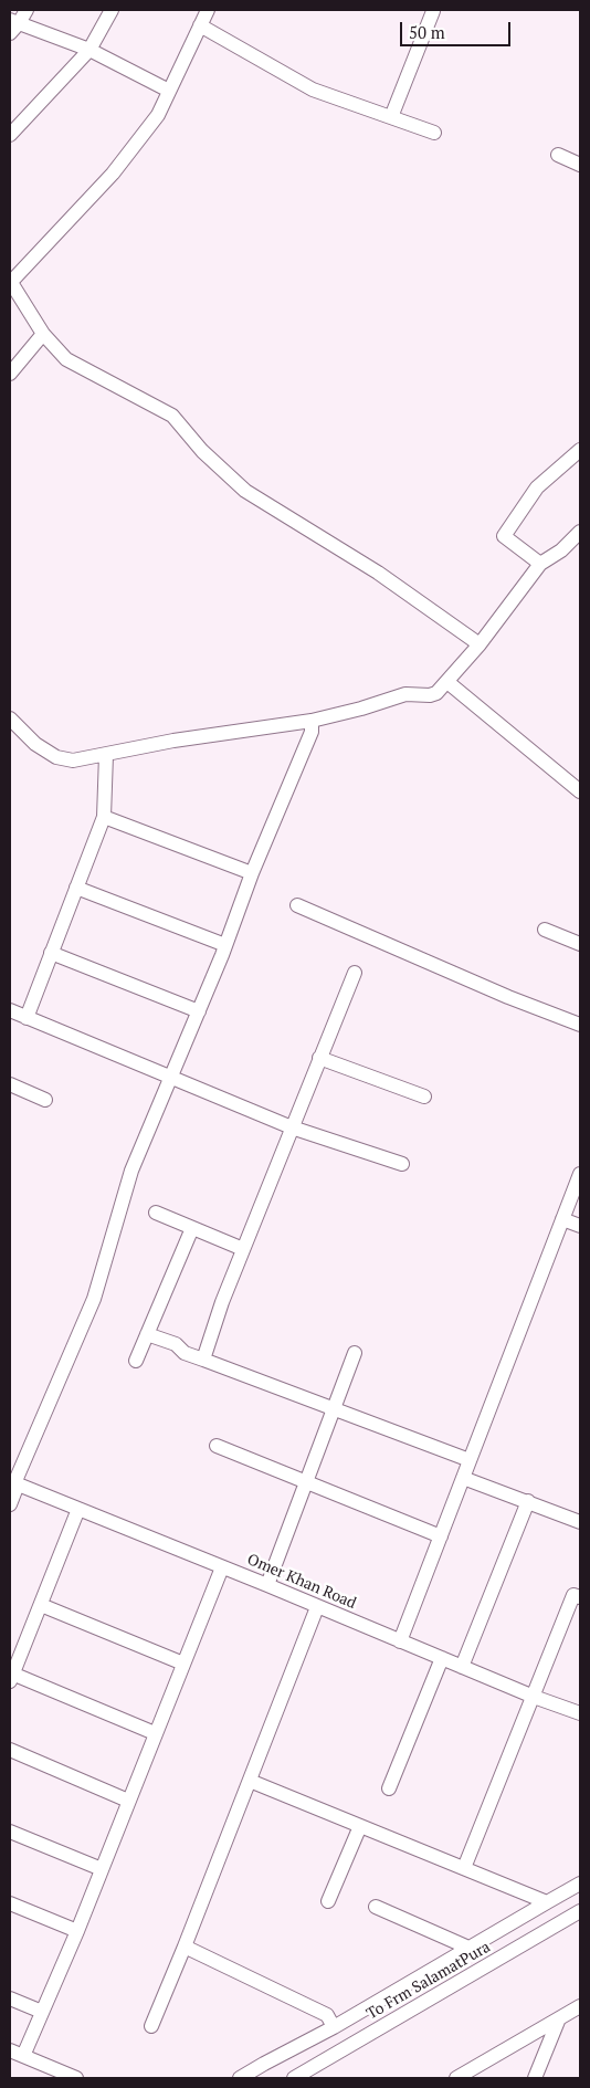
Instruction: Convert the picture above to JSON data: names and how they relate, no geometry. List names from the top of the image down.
{
  "streets": {
    "street": ["Omer Khan Road", "To Frm SalamatPura"]
  },
  "scale_bar": "50 m"
}
